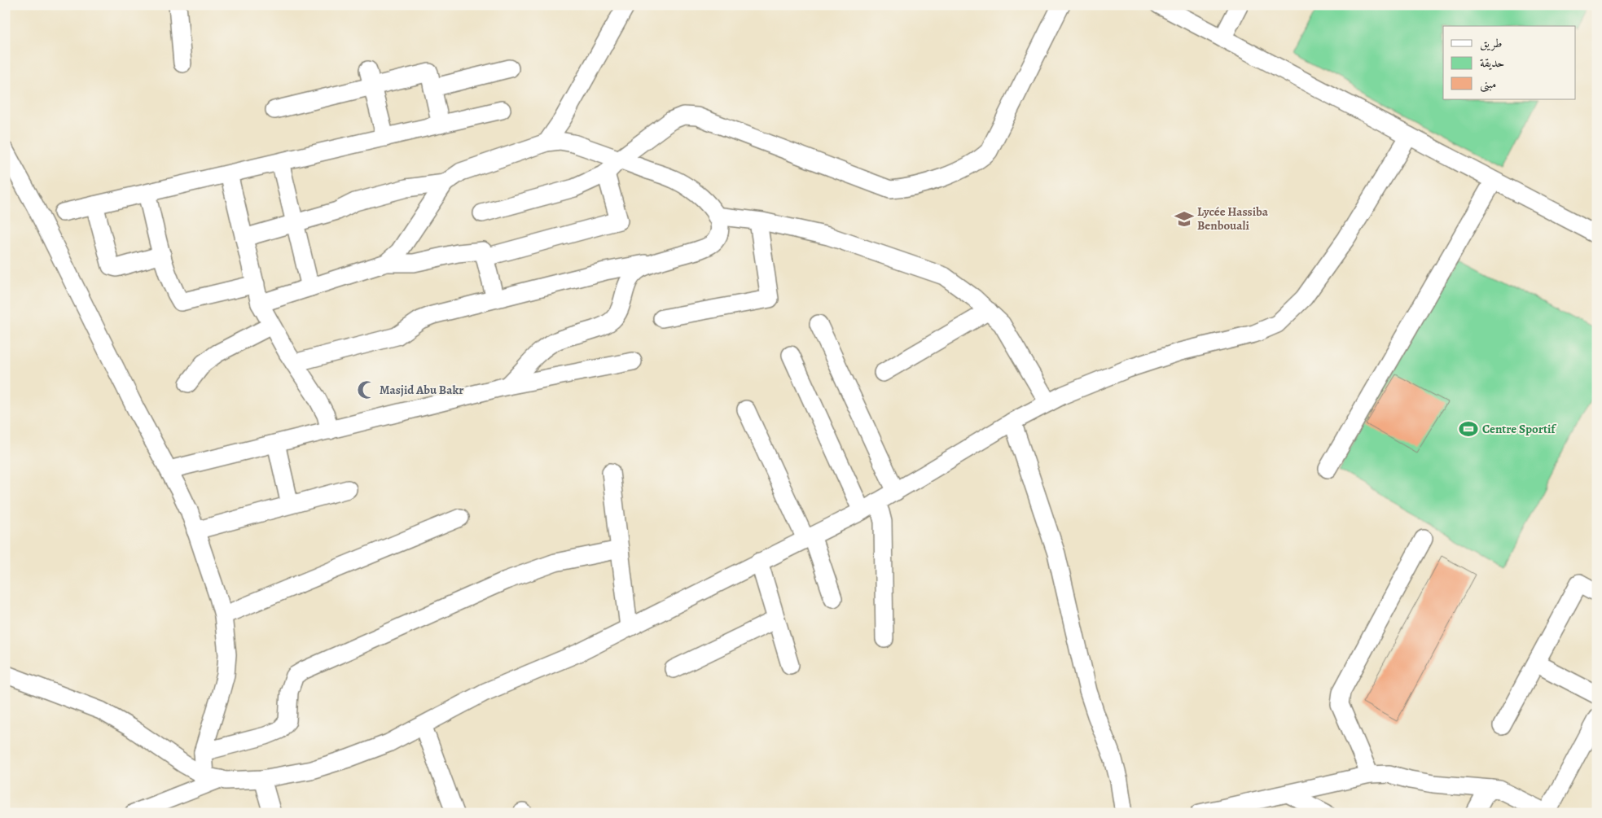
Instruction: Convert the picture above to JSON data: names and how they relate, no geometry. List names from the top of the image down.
{
  "places": {
    "school or university": ["Lycée Hassiba Benbouali"],
    "mosque": ["Masjid Abu Bakr"],
    "sports": ["Centre Sportif"]
  },
  "legend": ["طريق", "حديقة", "مبنى"]
}
